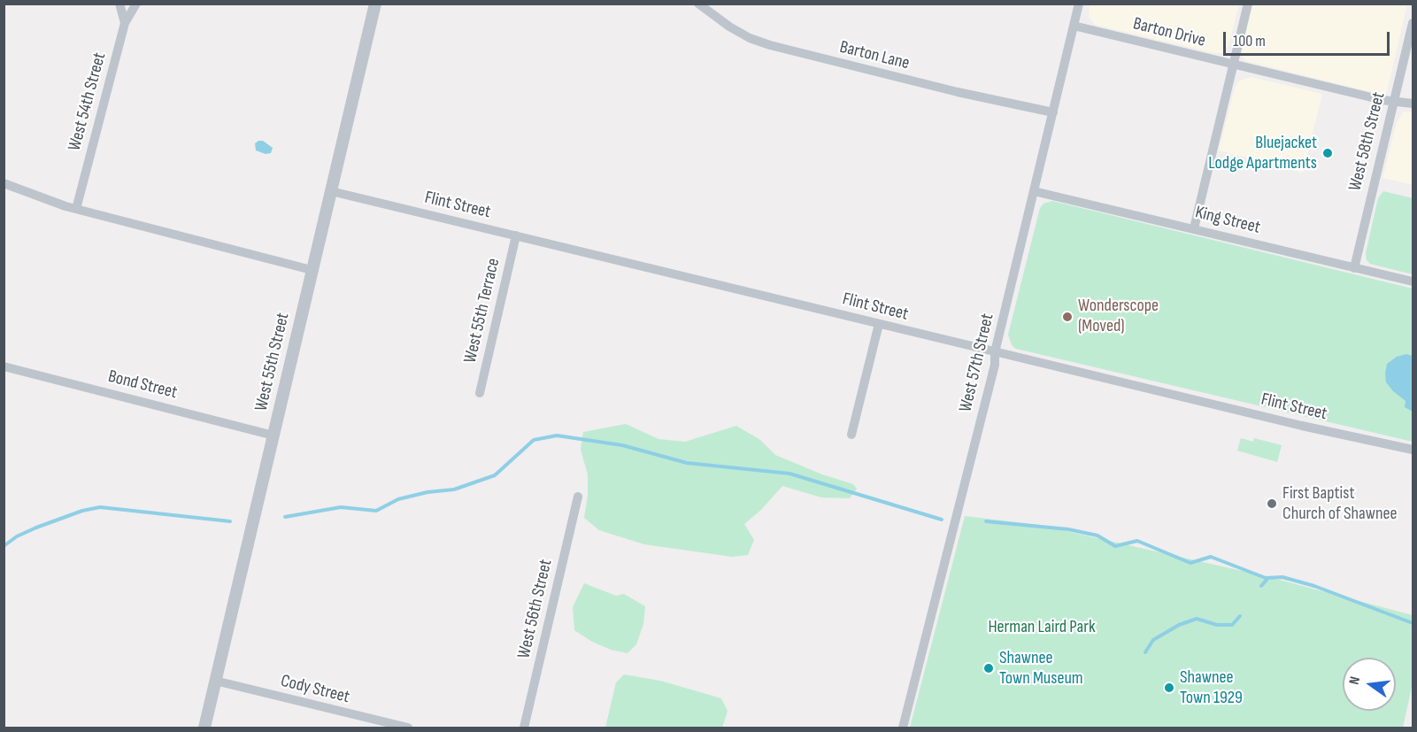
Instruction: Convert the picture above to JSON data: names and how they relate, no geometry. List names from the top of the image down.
{
  "streets": {
    "street": [
      "Barton Drive",
      "Barton Lane",
      "West 54th Street",
      "West 58th Street",
      "Flint Street",
      "King Street",
      "West 55th Terrace",
      "West 55th Street",
      "West 57th Street",
      "Bond Street",
      "West 56th Street",
      "Cody Street"
    ]
  },
  "crossings": [
    ["Barton Drive", "West 58th Street"],
    ["Barton Drive", "West 57th Street"],
    ["Barton Lane", "West 57th Street"],
    ["West 58th Street", "King Street"],
    ["Flint Street", "West 55th Terrace"],
    ["Flint Street", "West 55th Street"],
    ["Flint Street", "West 57th Street"],
    ["King Street", "West 57th Street"],
    ["West 55th Street", "Bond Street"],
    ["West 55th Street", "Cody Street"]
  ],
  "parks": ["Herman Laird Park"],
  "places": [
    "Bluejacket Lodge Apartments",
    "Wonderscope (Moved)",
    "First Baptist Church of Shawnee",
    "Shawnee Town Museum",
    "Shawnee Town 1929"
  ],
  "scale_bar": "100 m",
  "north": "left"
}
